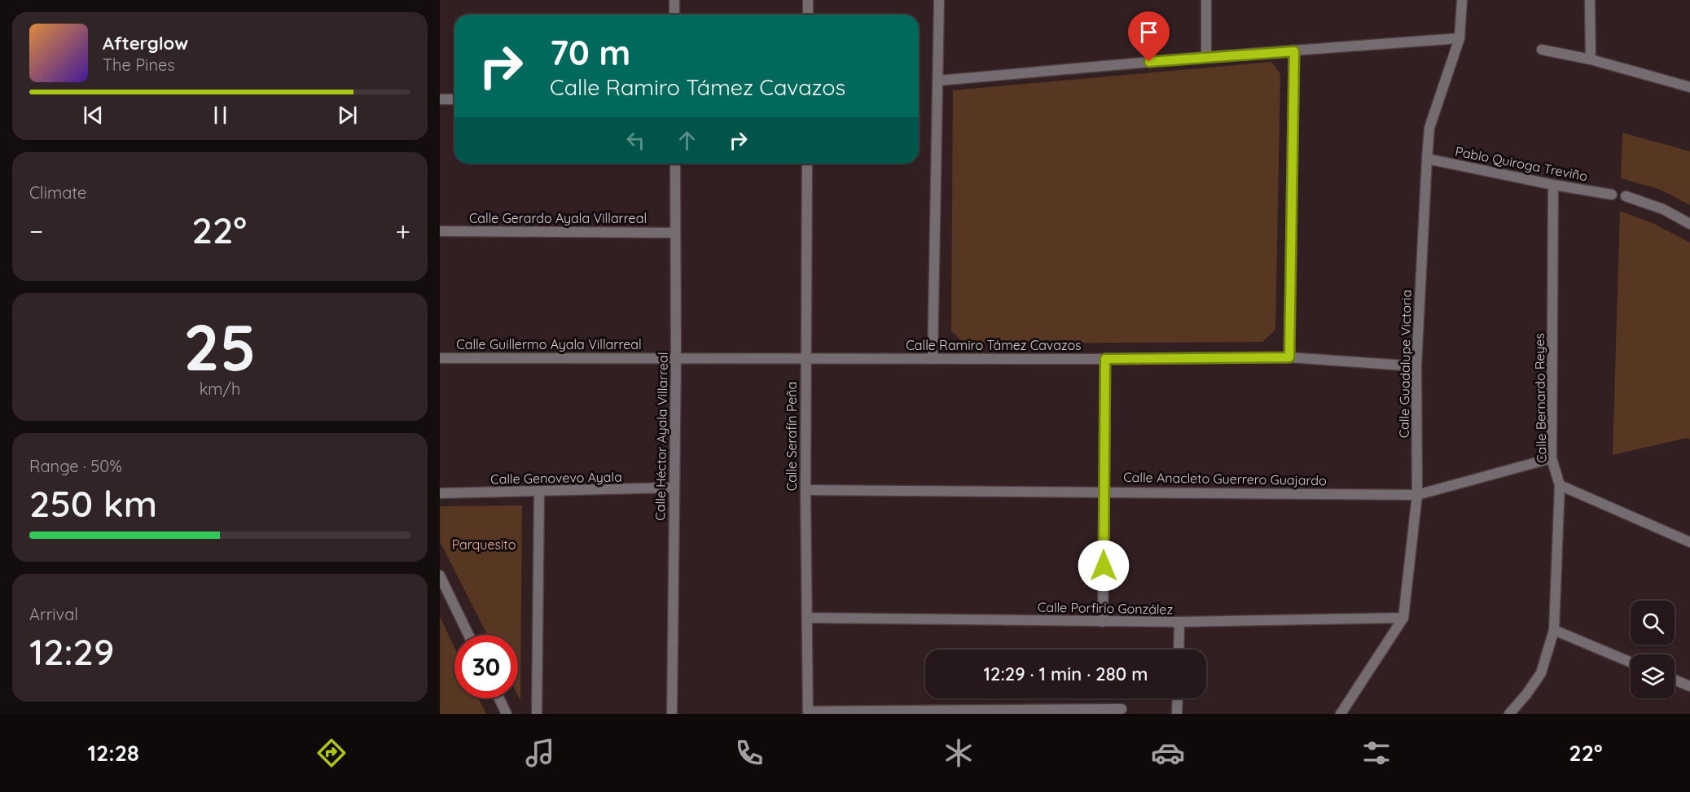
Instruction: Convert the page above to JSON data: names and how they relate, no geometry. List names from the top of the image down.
{
  "streets": {
    "street": [
      "Pablo Quiroga Treviño",
      "Calle Gerardo Ayala Villarreal",
      "Calle Guillermo Ayala Villarreal",
      "Calle Ramiro Támez Cavazos",
      "Calle Guadalupe Victoria",
      "Calle Bernardo Reyes",
      "Calle Héctor Ayala Villarreal",
      "Calle Serafín Peña",
      "Calle Genovevo Ayala",
      "Calle Anacleto Guerrero Guajardo",
      "Calle Porfirio González"
    ]
  },
  "crossings": [
    ["Pablo Quiroga Treviño", "Calle Guadalupe Victoria"],
    ["Pablo Quiroga Treviño", "Calle Bernardo Reyes"],
    ["Calle Gerardo Ayala Villarreal", "Calle Héctor Ayala Villarreal"],
    ["Calle Guillermo Ayala Villarreal", "Calle Ramiro Támez Cavazos"],
    ["Calle Guillermo Ayala Villarreal", "Calle Héctor Ayala Villarreal"],
    ["Calle Guillermo Ayala Villarreal", "Calle Serafín Peña"],
    ["Calle Ramiro Támez Cavazos", "Calle Guadalupe Victoria"],
    ["Calle Ramiro Támez Cavazos", "Calle Serafín Peña"],
    ["Calle Guadalupe Victoria", "Calle Anacleto Guerrero Guajardo"],
    ["Calle Guadalupe Victoria", "Calle Porfirio González"],
    ["Calle Bernardo Reyes", "Calle Anacleto Guerrero Guajardo"],
    ["Calle Héctor Ayala Villarreal", "Calle Genovevo Ayala"],
    ["Calle Serafín Peña", "Calle Anacleto Guerrero Guajardo"],
    ["Calle Serafín Peña", "Calle Porfirio González"]
  ],
  "parks": ["Parquesito"],
  "page": {
    "turn": ["70 m", "Calle Ramiro Támez Cavazos"],
    "song": ["Afterglow", "The Pines"],
    "tile": [
      "Climate",
      ["25", "km/h"],
      ["Range · 50%", "250 km"],
      ["Arrival", "12:29"]
    ],
    "heat": ["−", "22°", "+"],
    "limit": "30",
    "trip": "12:29 · 1 min · 280 m",
    "tabs": ["12:28", "22°"]
  }
}
